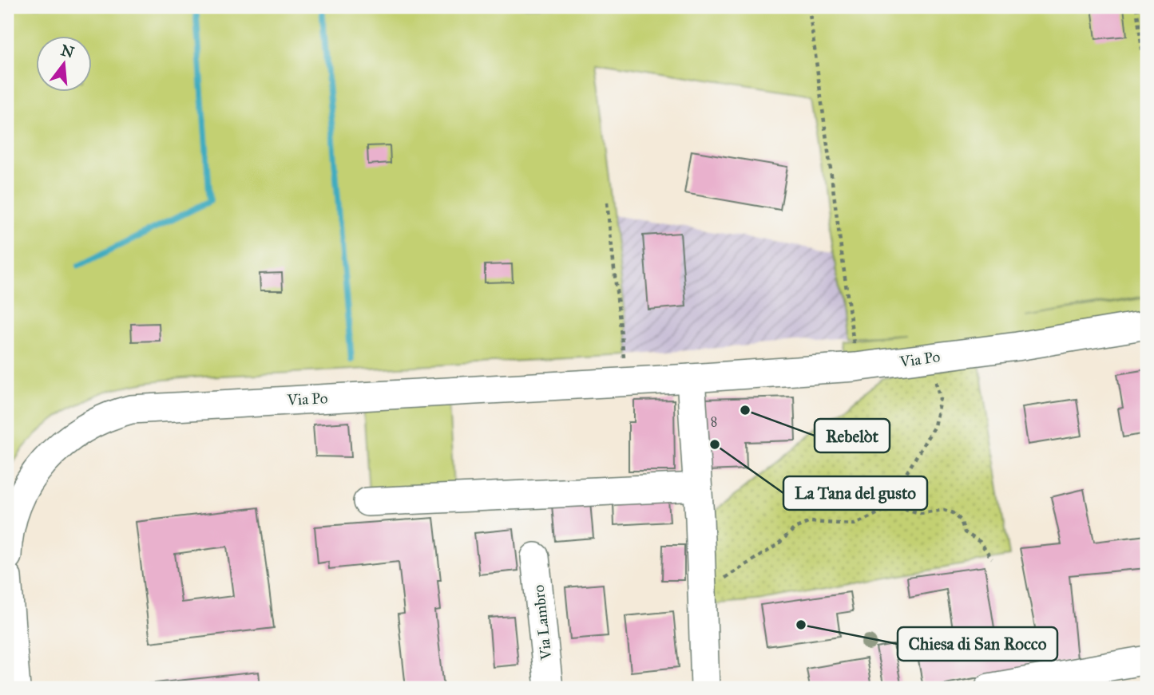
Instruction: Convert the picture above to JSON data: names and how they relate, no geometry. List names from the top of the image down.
{
  "streets": {
    "street": ["Via Po", "Via Lambro"]
  },
  "places": ["Rebelòt", "La Tana del gusto", "Chiesa di San Rocco"],
  "house_numbers": ["8"],
  "north": "top"
}
